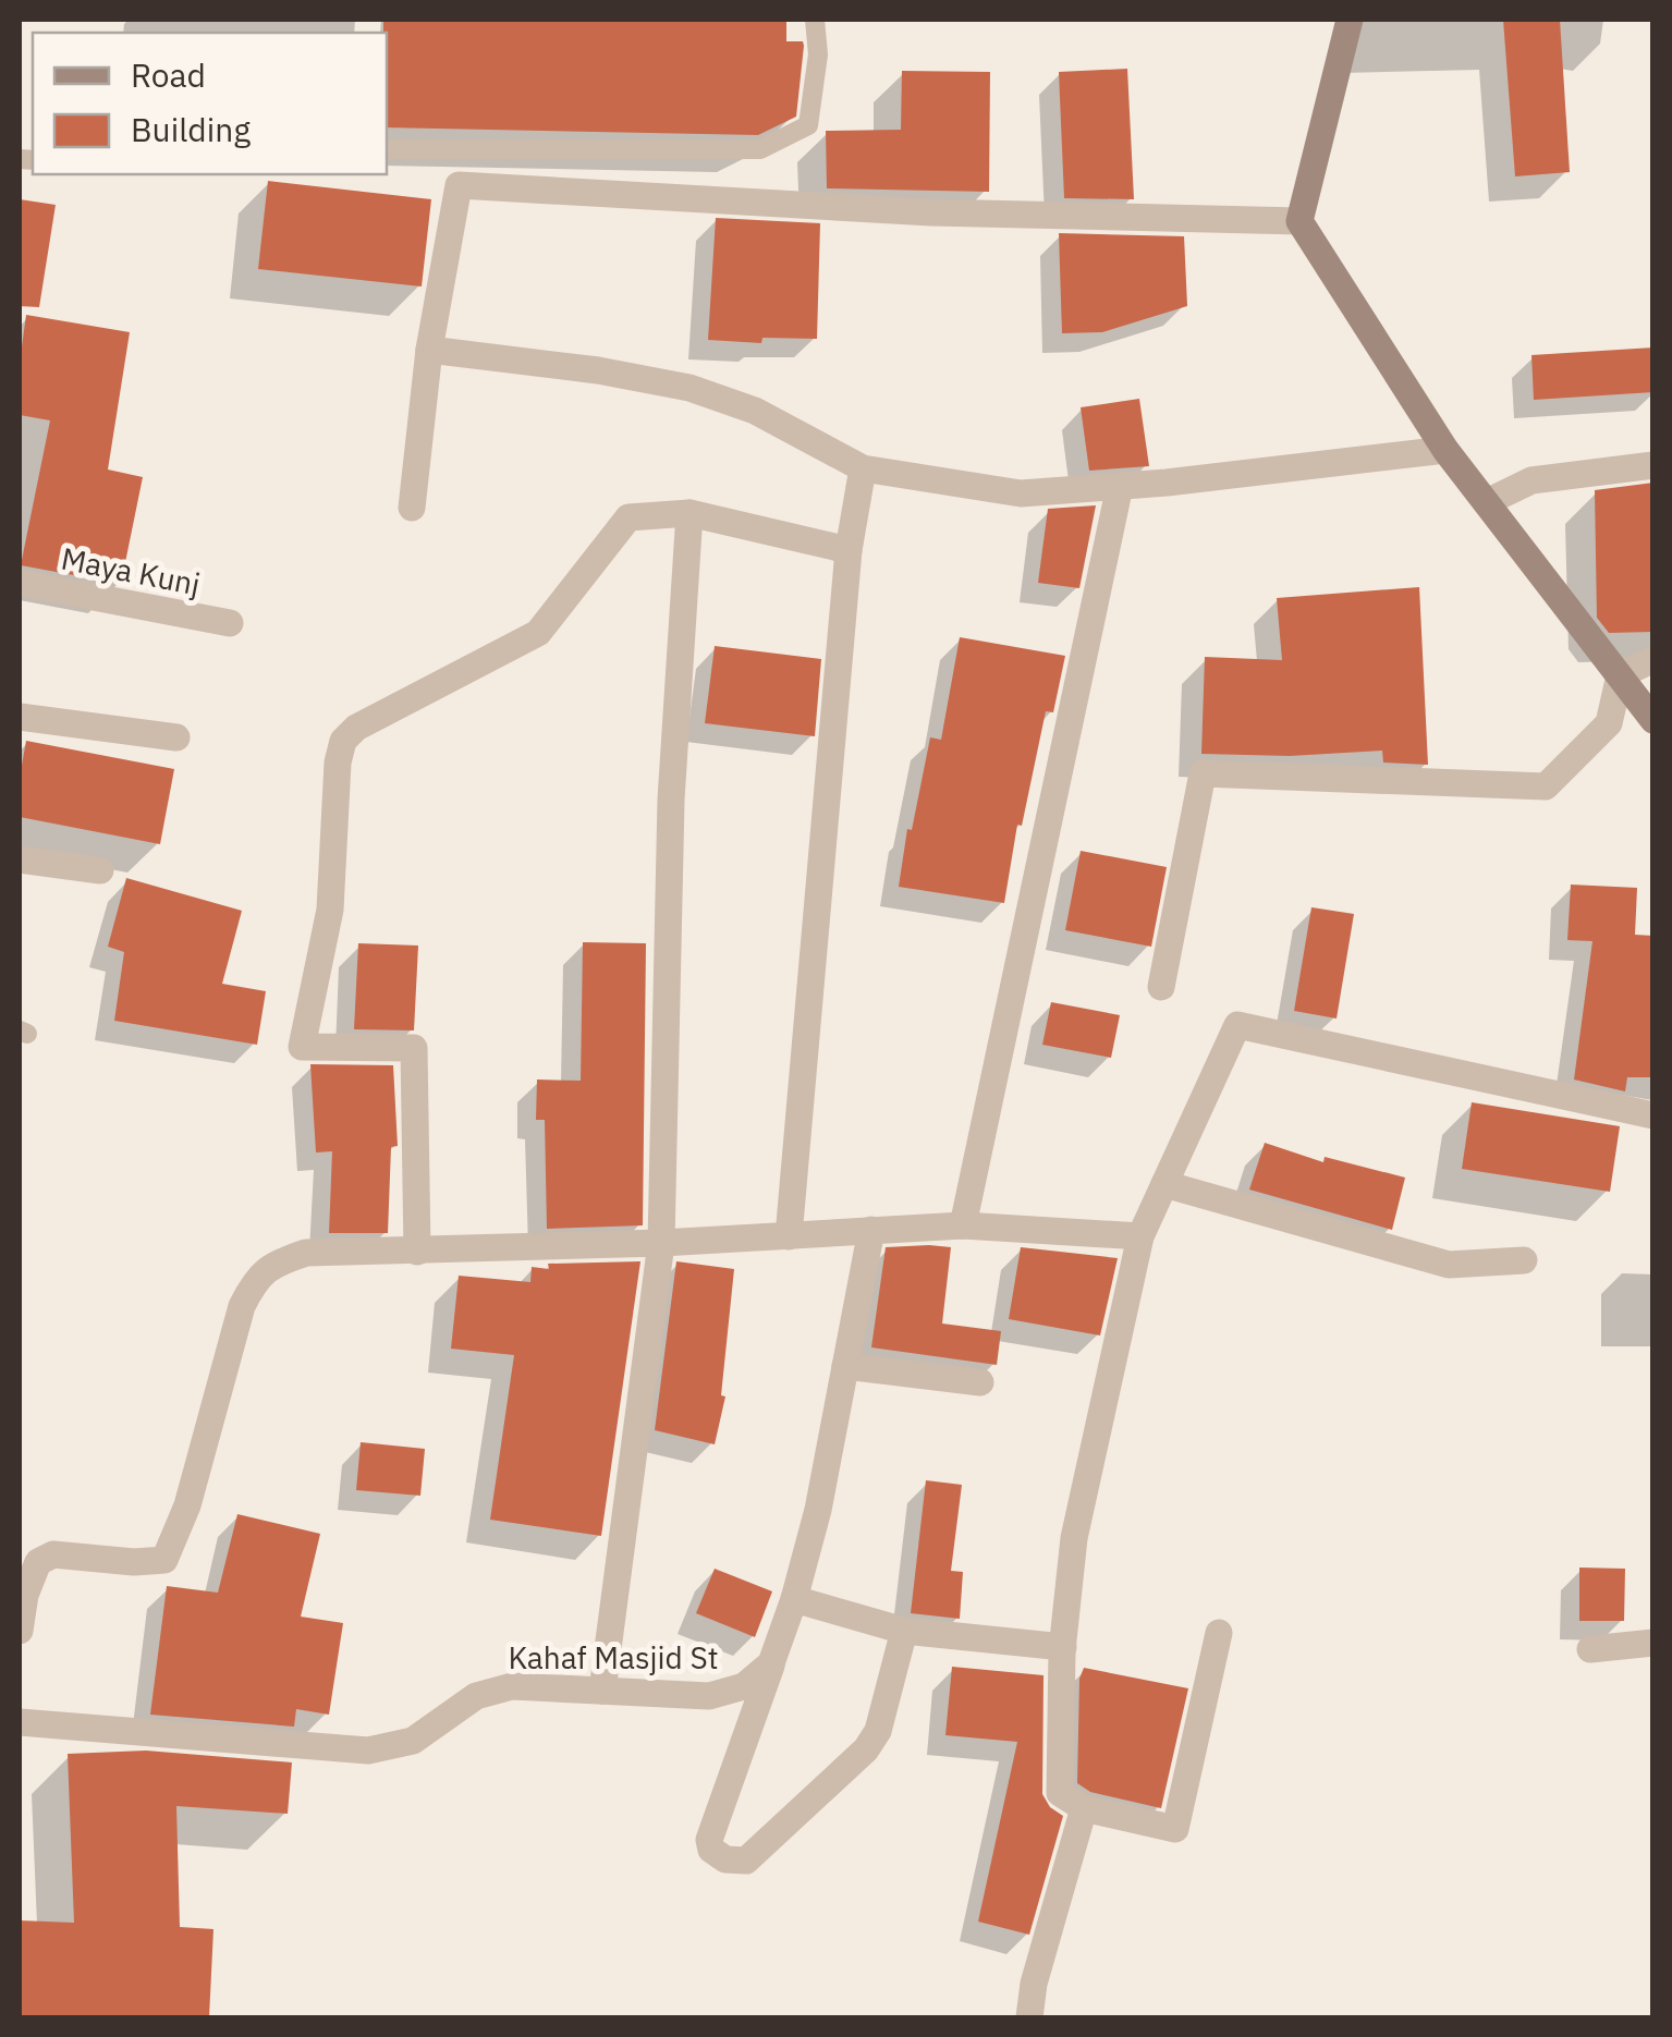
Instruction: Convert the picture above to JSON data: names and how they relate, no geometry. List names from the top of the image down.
{
  "streets": {
    "street": ["Maya Kunj", "Kahaf Masjid St"]
  },
  "legend": ["Road", "Building"]
}
